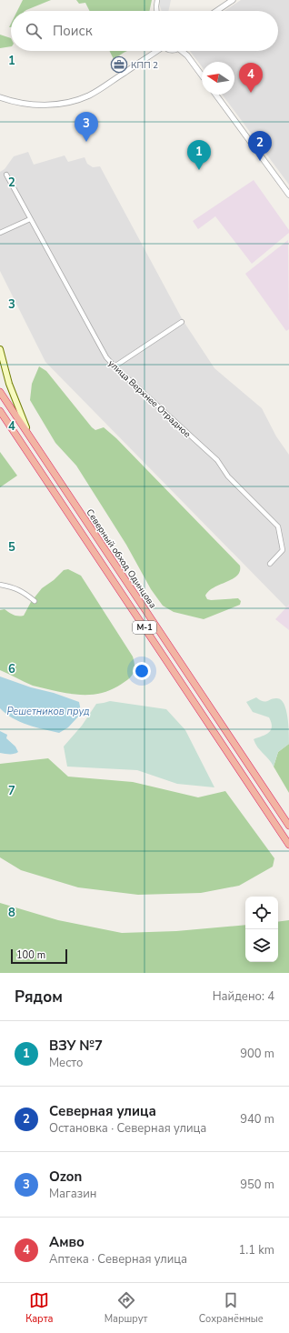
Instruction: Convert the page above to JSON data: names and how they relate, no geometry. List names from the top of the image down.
{
  "streets": {
    "highway": ["Северный обход Одинцова", "М-1"],
    "street": ["улица Верхнее Отрадное"]
  },
  "water": ["Решетников пруд"],
  "places": {
    "office": ["КПП 2"]
  },
  "scale_bar": "100 m",
  "north": "left",
  "page": {
    "search": "Поиск",
    "pins": [
      "4",
      "3",
      "2",
      "1"
    ],
    "scale": "100 m",
    "heading": ["Рядом", "Найдено: 4"],
    "list": [
      {
        "mark": "1",
        "name": "ВЗУ №7",
        "note": "Место",
        "value": "900 m"
      },
      {
        "mark": "2",
        "name": "Северная улица",
        "note": "Остановка · Северная улица",
        "value": "940 m"
      },
      {
        "mark": "3",
        "name": "Ozon",
        "note": "Магазин",
        "value": "950 m"
      },
      {
        "mark": "4",
        "name": "Амво",
        "note": "Аптека · Северная улица",
        "value": "1.1 km"
      }
    ],
    "nav": ["Карта", "Маршрут", "Сохранённые"]
  },
  "grid": {
    "rows": [
      "1",
      "2",
      "3",
      "4",
      "5",
      "6",
      "7",
      "8"
    ]
  }
}
